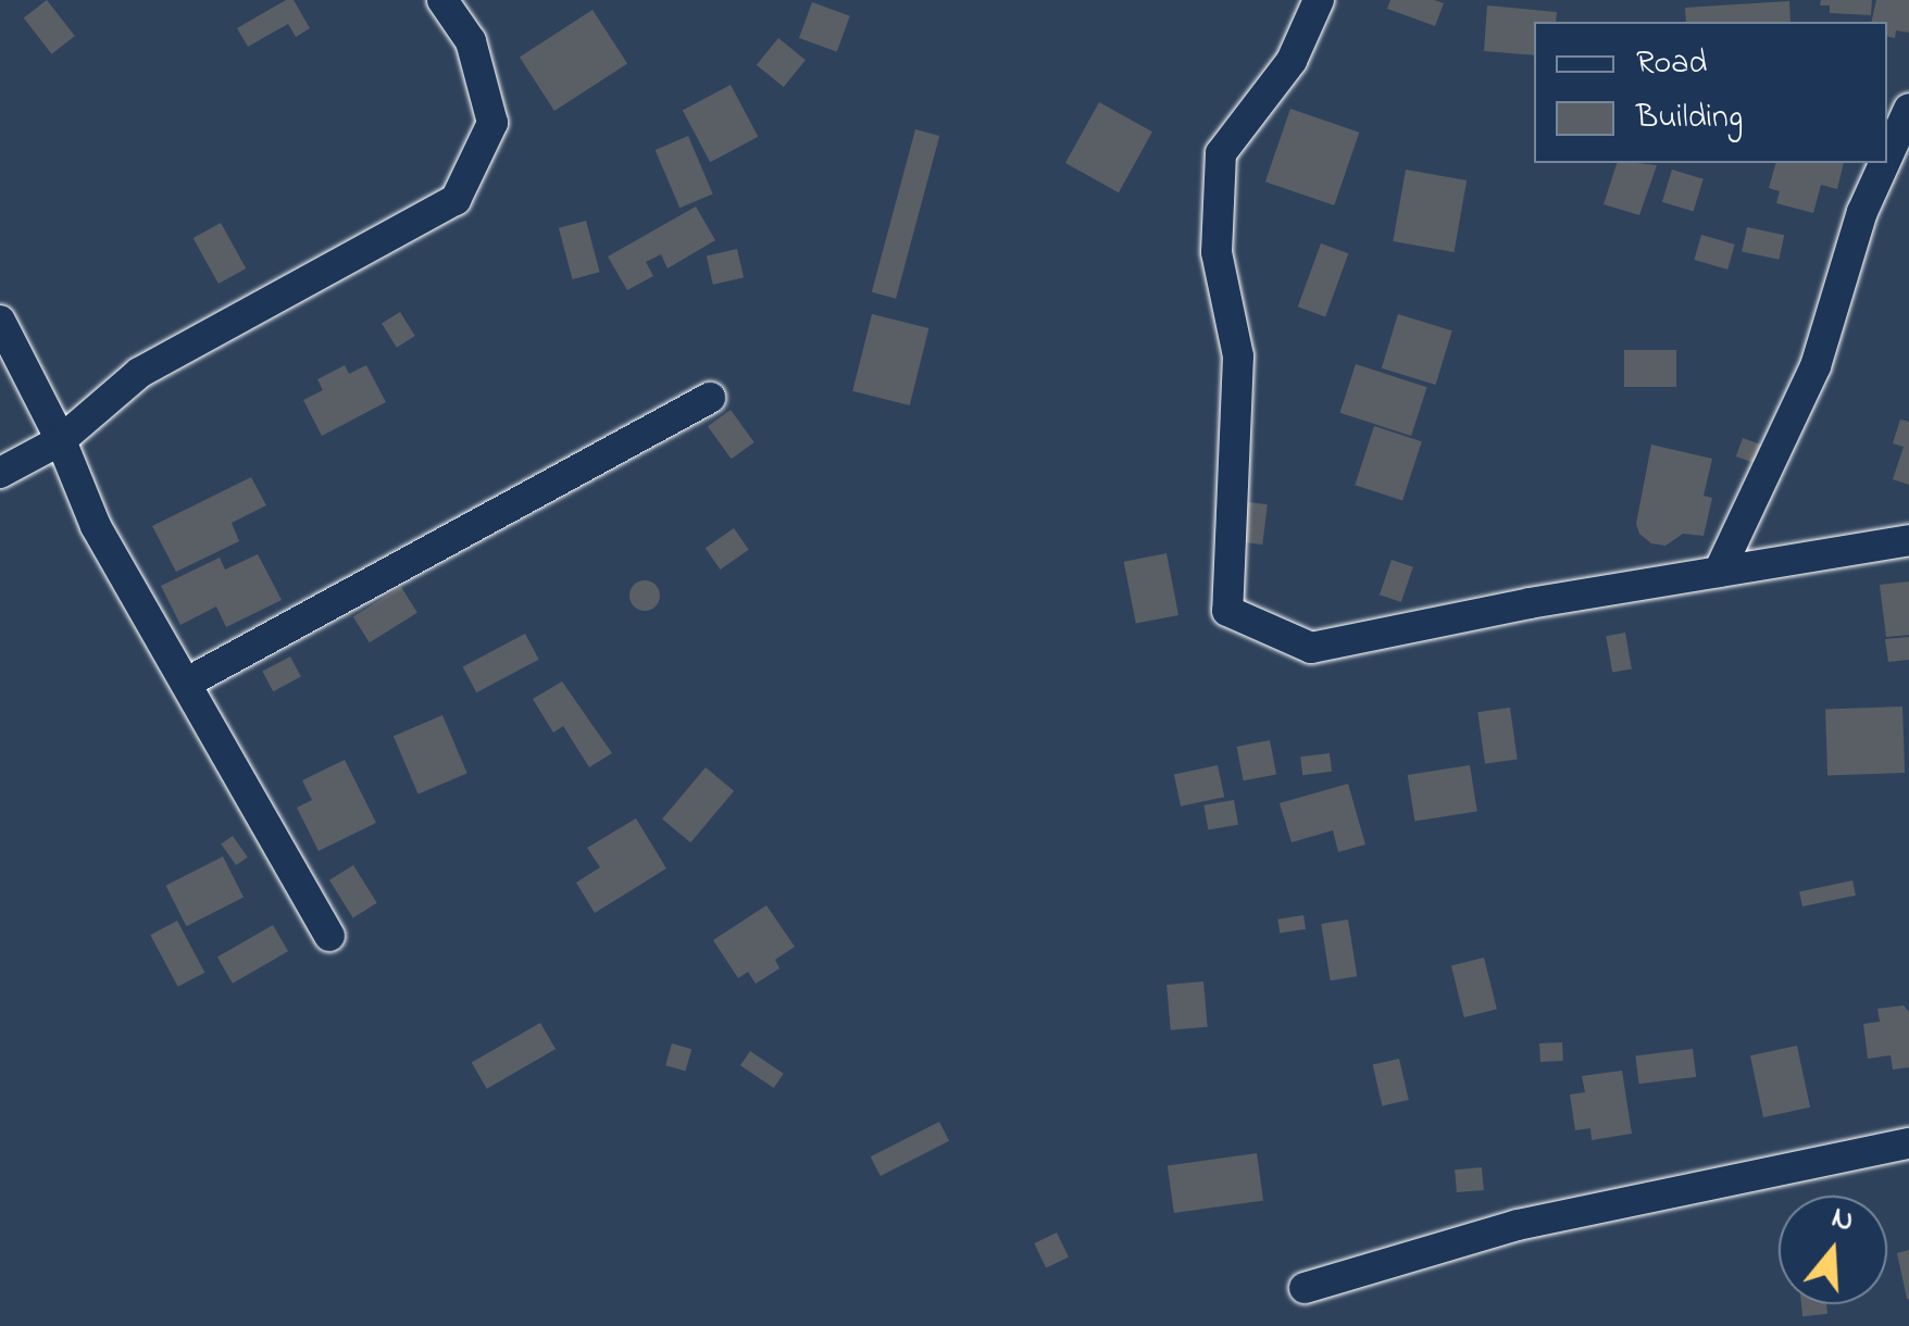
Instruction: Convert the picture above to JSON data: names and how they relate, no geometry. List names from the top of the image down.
{
  "legend": ["Road", "Building"],
  "north": "top"
}
